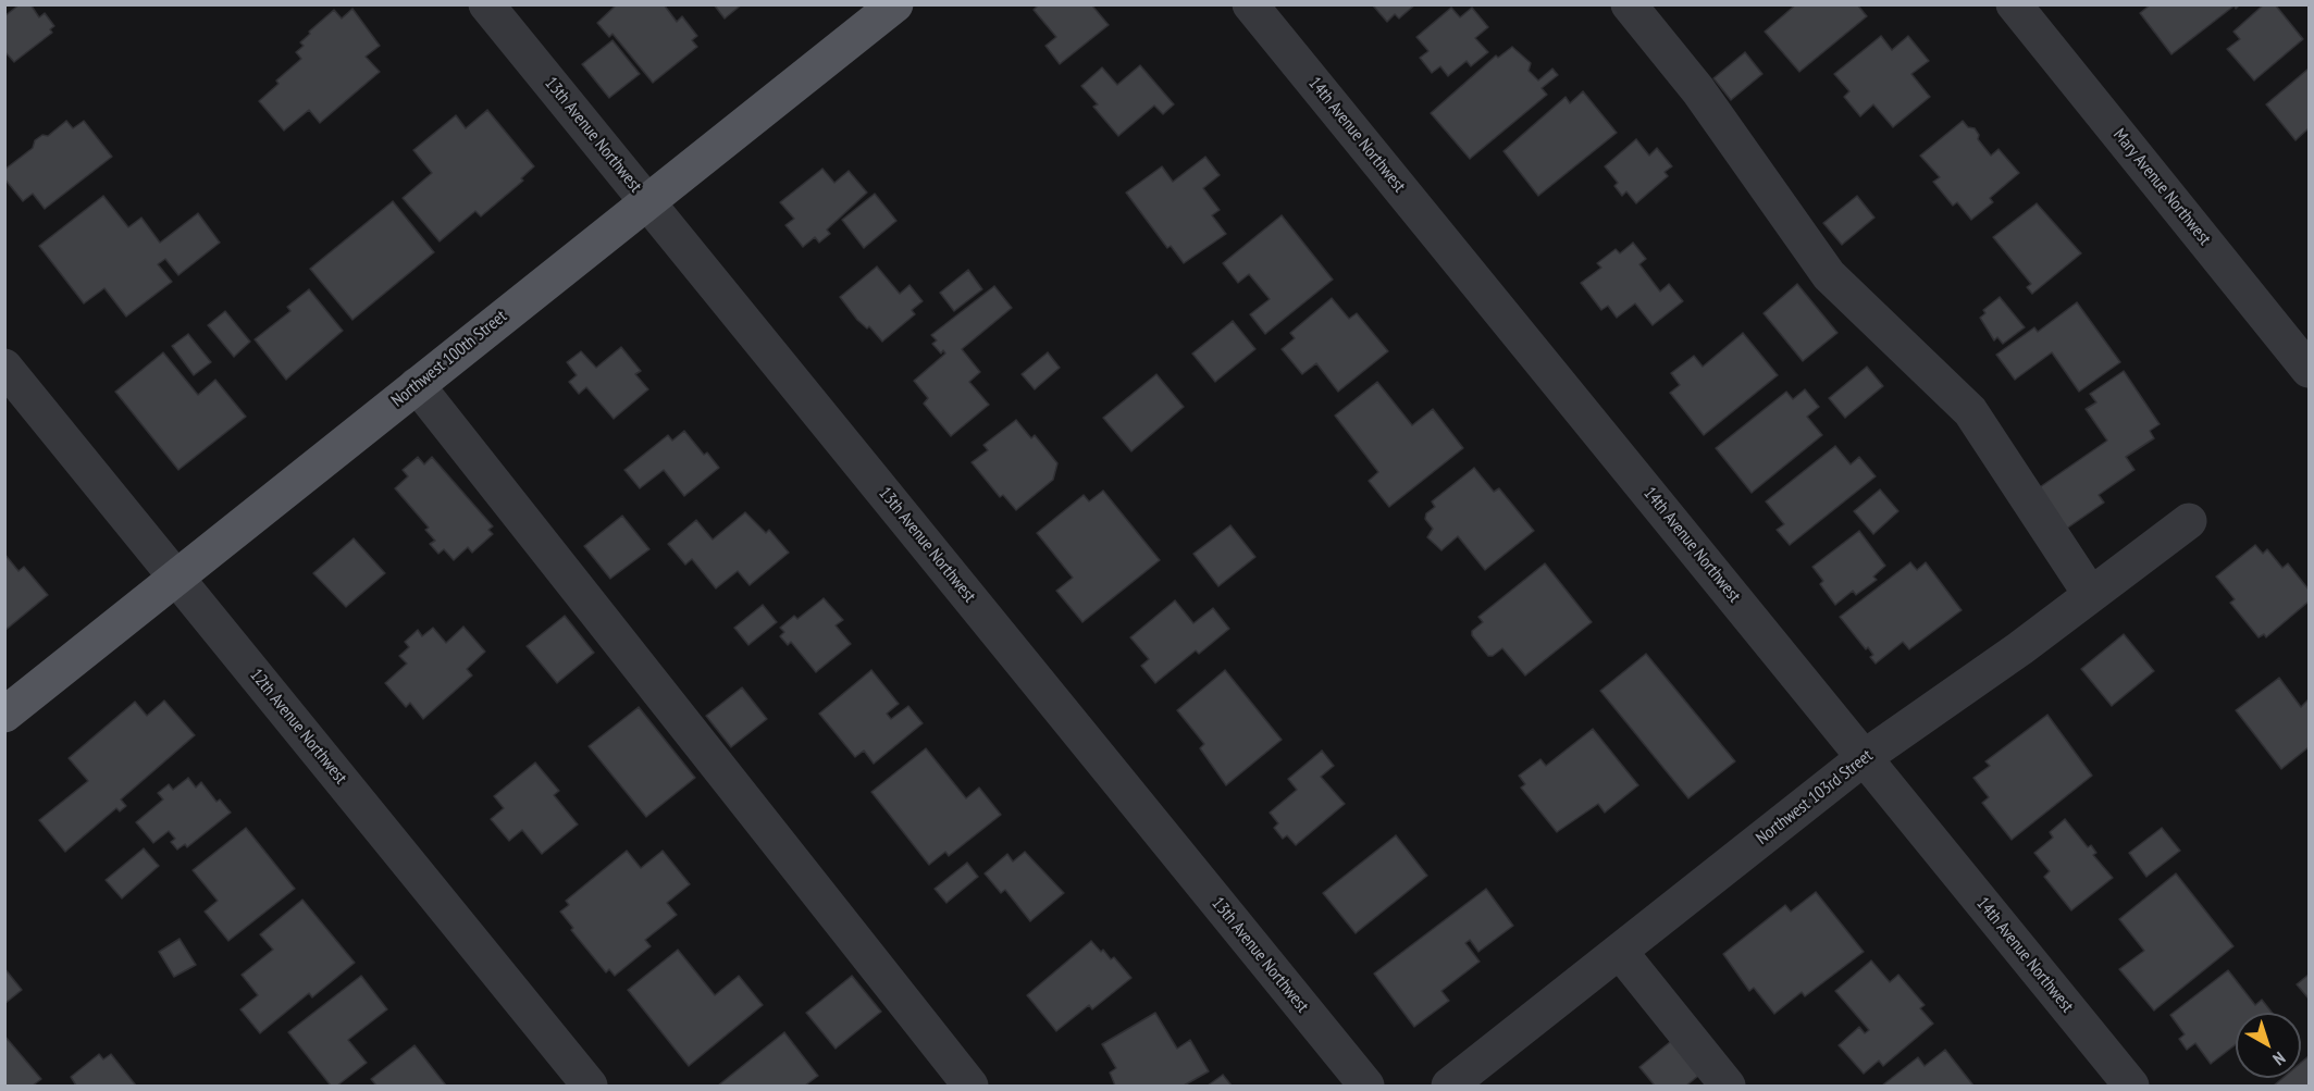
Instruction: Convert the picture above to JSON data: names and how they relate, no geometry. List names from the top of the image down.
{
  "streets": {
    "main road": ["Northwest 100th Street"],
    "street": [
      "13th Avenue Northwest",
      "14th Avenue Northwest",
      "Mary Avenue Northwest",
      "12th Avenue Northwest",
      "Northwest 103rd Street"
    ]
  },
  "crossings": [
    ["13th Avenue Northwest", "Northwest 100th Street"],
    ["14th Avenue Northwest", "Northwest 103rd Street"],
    ["Northwest 100th Street", "12th Avenue Northwest"]
  ],
  "north": "bottom right"
}
